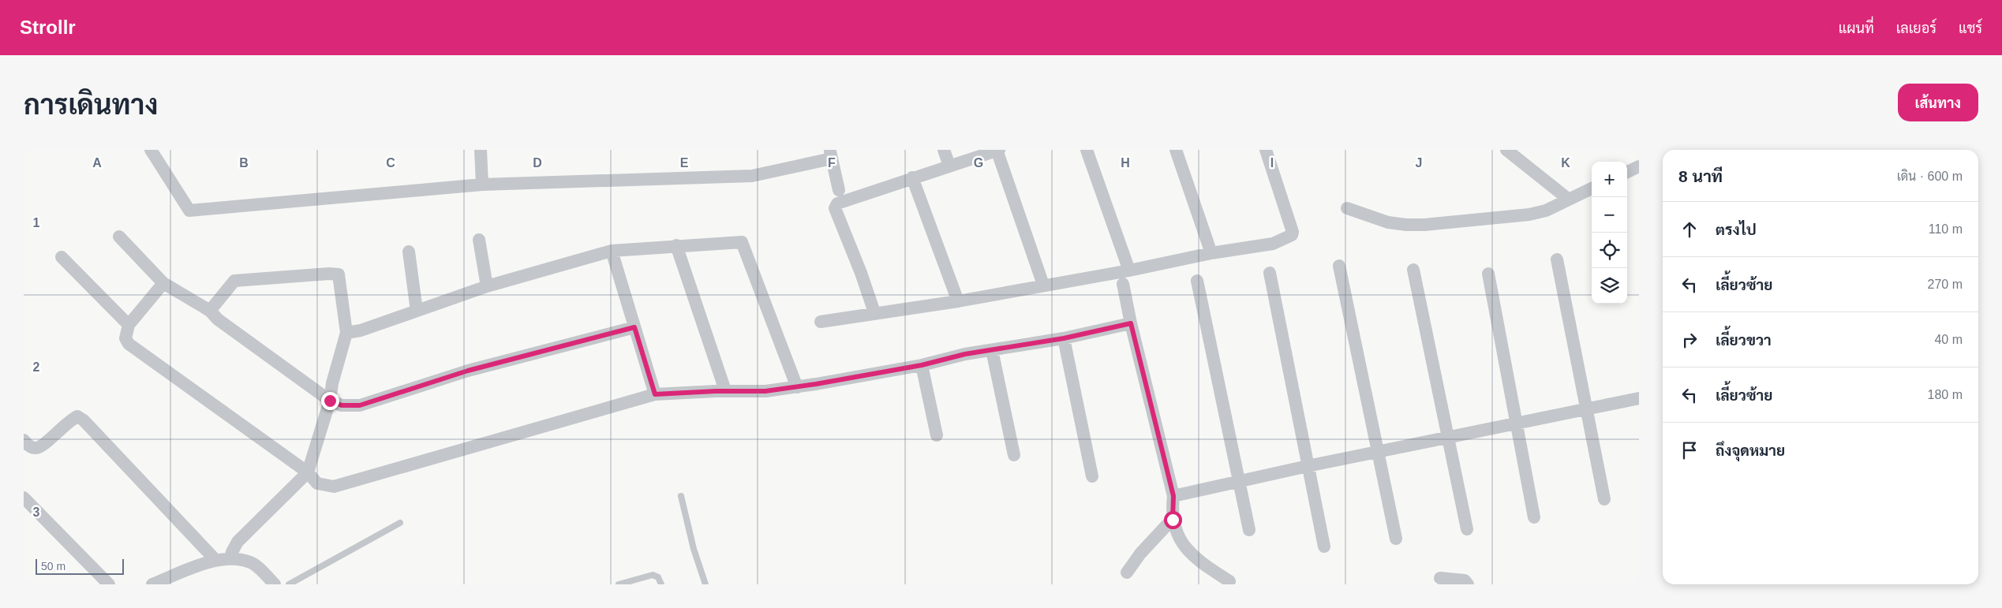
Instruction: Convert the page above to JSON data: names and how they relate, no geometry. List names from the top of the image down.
{
  "scale_bar": "50 m",
  "page": {
    "header": "Strollr",
    "nav": ["แผนที่", "เลเยอร์", "แชร์"],
    "buttons": "เส้นทาง",
    "title": "การเดินทาง",
    "heading": ["8 นาที", "เดิน · 600 m"],
    "map_buttons": ["+", "−"],
    "list": [
      ["ตรงไป", "110 m"],
      ["เลี้ยวซ้าย", "270 m"],
      ["เลี้ยวขวา", "40 m"],
      ["เลี้ยวซ้าย", "180 m"],
      "ถึงจุดหมาย"
    ],
    "scale": "50 m"
  },
  "grid": {
    "columns": [
      "A",
      "B",
      "C",
      "D",
      "E",
      "F",
      "G",
      "H",
      "I",
      "J",
      "K"
    ],
    "rows": ["1", "2", "3"]
  }
}
